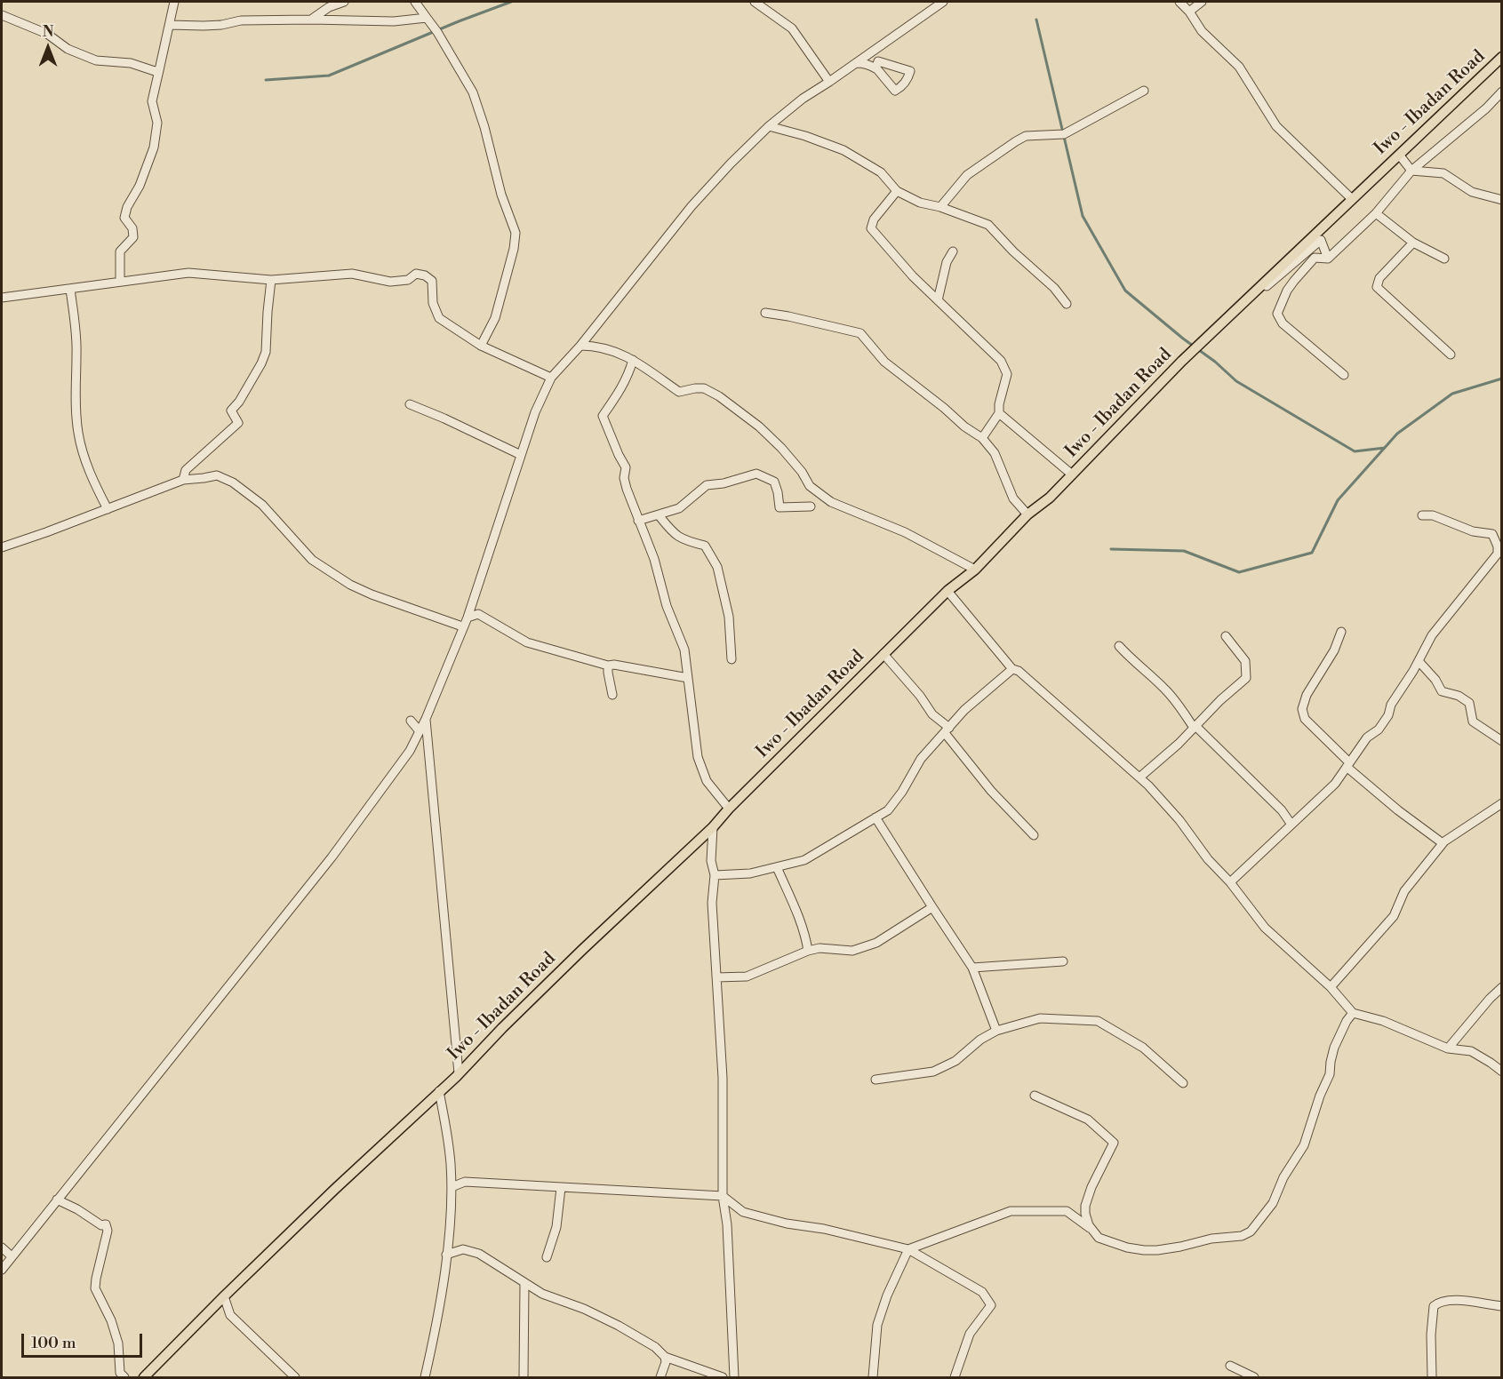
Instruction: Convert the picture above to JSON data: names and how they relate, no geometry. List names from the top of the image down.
{
  "streets": {
    "main road": ["Iwo - Ibadan Road"]
  },
  "scale_bar": "100 m",
  "north": "top"
}
